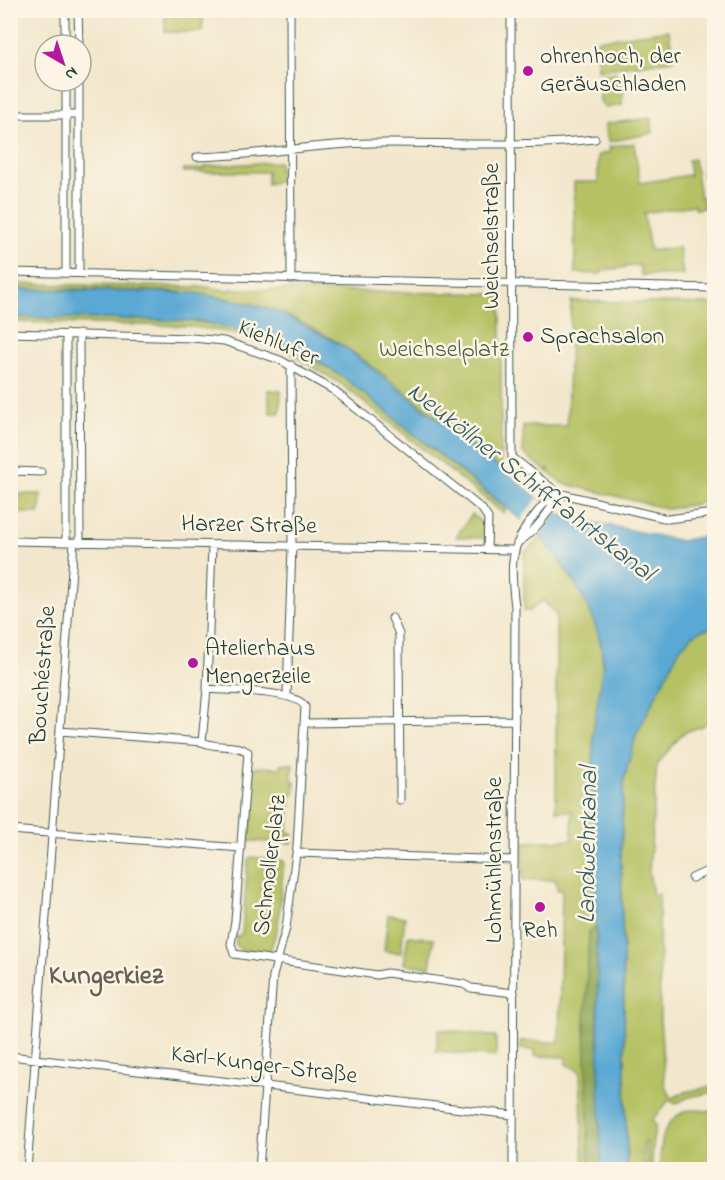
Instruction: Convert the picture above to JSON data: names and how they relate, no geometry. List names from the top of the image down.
{
  "streets": {
    "street": [
      "Weichselstraße",
      "Kiehlufer",
      "Harzer Straße",
      "Bouchéstraße",
      "Lohmühlenstraße",
      "Schmollerplatz",
      "Karl-Kunger-Straße"
    ]
  },
  "crossings": [
    ["Kiehlufer", "Harzer Straße"],
    ["Kiehlufer", "Bouchéstraße"],
    ["Harzer Straße", "Bouchéstraße"],
    ["Harzer Straße", "Lohmühlenstraße"],
    ["Bouchéstraße", "Karl-Kunger-Straße"],
    ["Lohmühlenstraße", "Karl-Kunger-Straße"]
  ],
  "districts": ["Kungerkiez"],
  "water": ["Neuköllner Schifffahrtskanal", "Landwehrkanal"],
  "parks": ["Weichselplatz"],
  "places": [
    "ohrenhoch, der Geräuschladen",
    "Sprachsalon",
    "Atelierhaus Mengerzeile",
    "Reh"
  ],
  "north": "bottom right"
}
